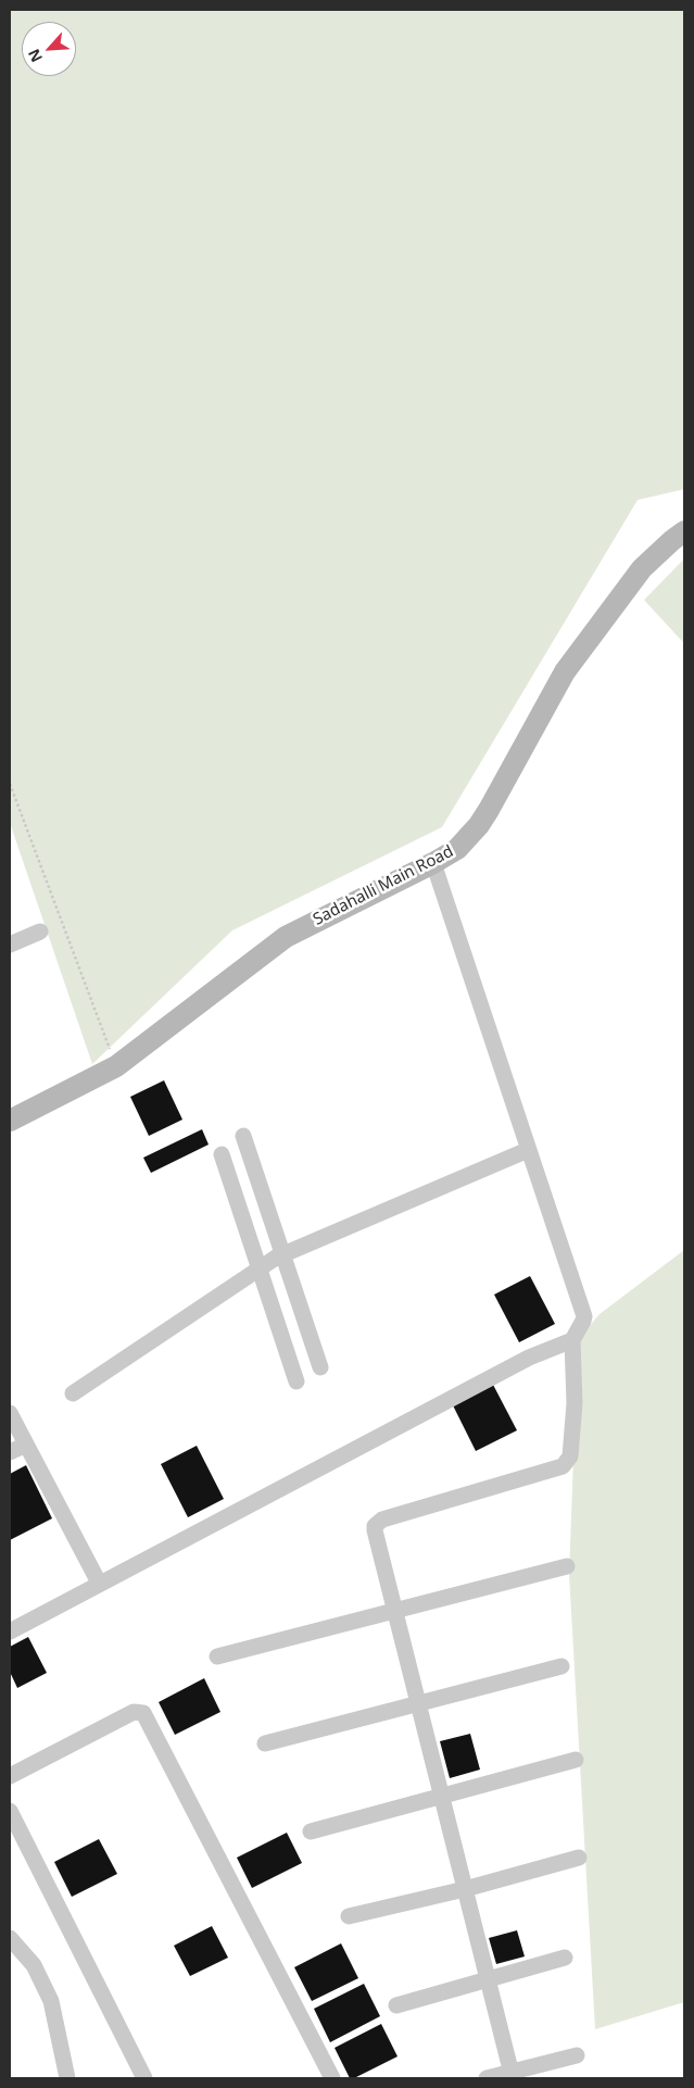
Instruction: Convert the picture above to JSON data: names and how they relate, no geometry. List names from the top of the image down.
{
  "streets": {
    "street": ["Sadahalli Main Road"]
  },
  "north": "bottom left"
}
